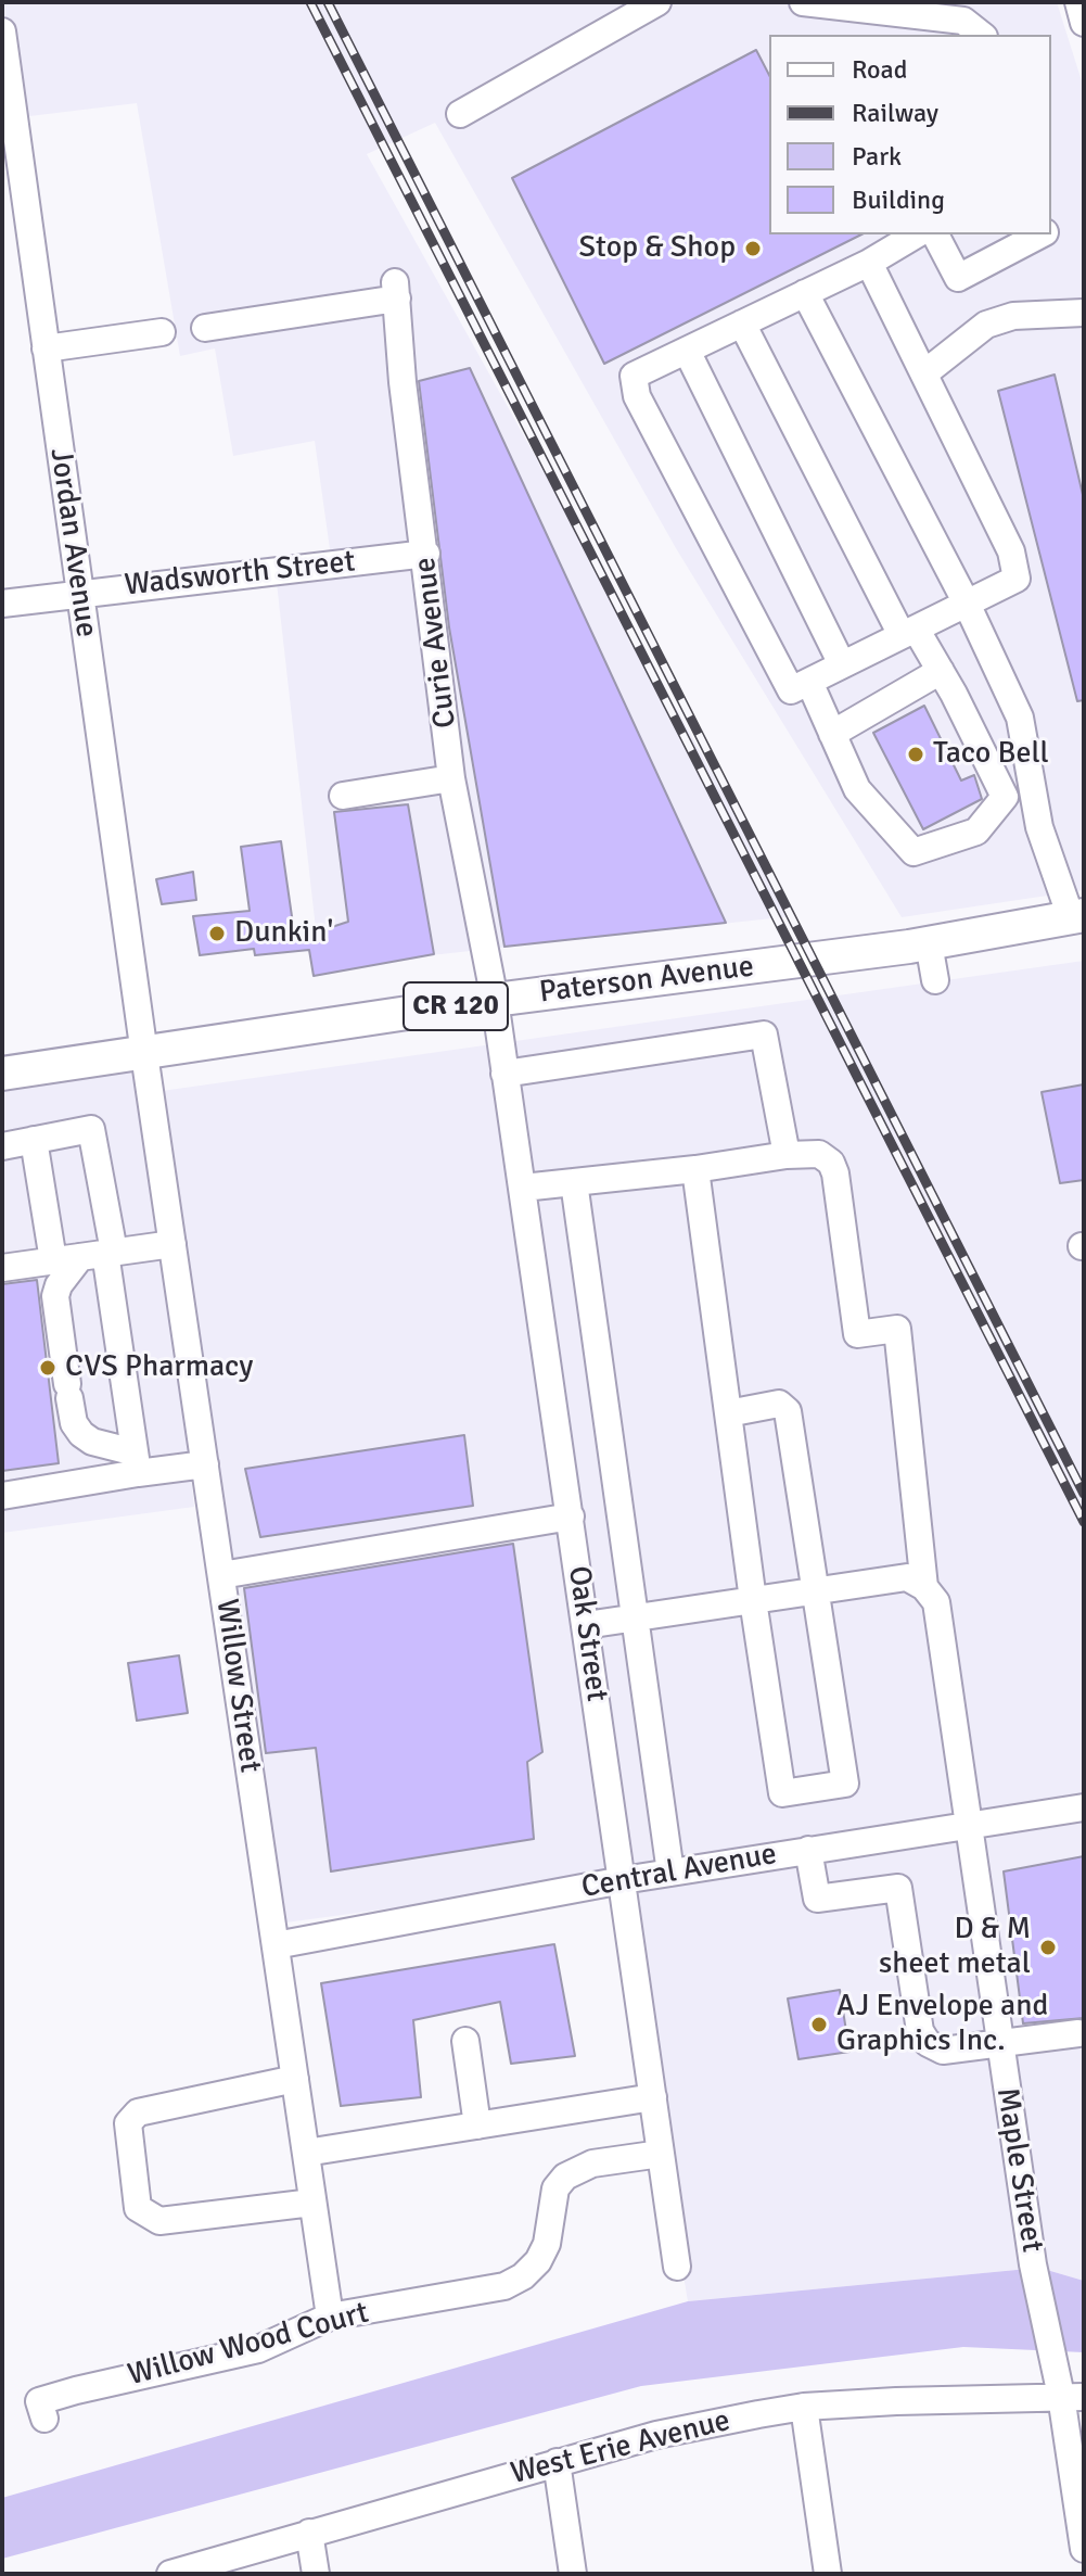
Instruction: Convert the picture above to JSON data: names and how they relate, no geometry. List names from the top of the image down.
{
  "streets": {
    "main road": ["Paterson Avenue", "CR 120"],
    "street": [
      "Jordan Avenue",
      "Wadsworth Street",
      "Curie Avenue",
      "Oak Street",
      "Willow Street",
      "Central Avenue",
      "Maple Street",
      "Willow Wood Court",
      "West Erie Avenue"
    ]
  },
  "crossings": [
    ["Jordan Avenue", "Wadsworth Street"],
    ["Jordan Avenue", "Paterson Avenue"],
    ["Jordan Avenue", "Willow Street"],
    ["Wadsworth Street", "Curie Avenue"],
    ["Curie Avenue", "Paterson Avenue"],
    ["Curie Avenue", "Oak Street"],
    ["Paterson Avenue", "Oak Street"],
    ["Paterson Avenue", "Willow Street"],
    ["Oak Street", "Central Avenue"],
    ["Oak Street", "Willow Wood Court"],
    ["Willow Street", "Central Avenue"],
    ["Willow Street", "Willow Wood Court"],
    ["Central Avenue", "Maple Street"],
    ["Maple Street", "West Erie Avenue"]
  ],
  "places": [
    "Stop & Shop",
    "Taco Bell",
    "Dunkin'",
    "CVS Pharmacy",
    "D & M sheet metal",
    "AJ Envelope and Graphics Inc."
  ],
  "legend": [
    "Road",
    "Railway",
    "Park",
    "Building"
  ]
}
